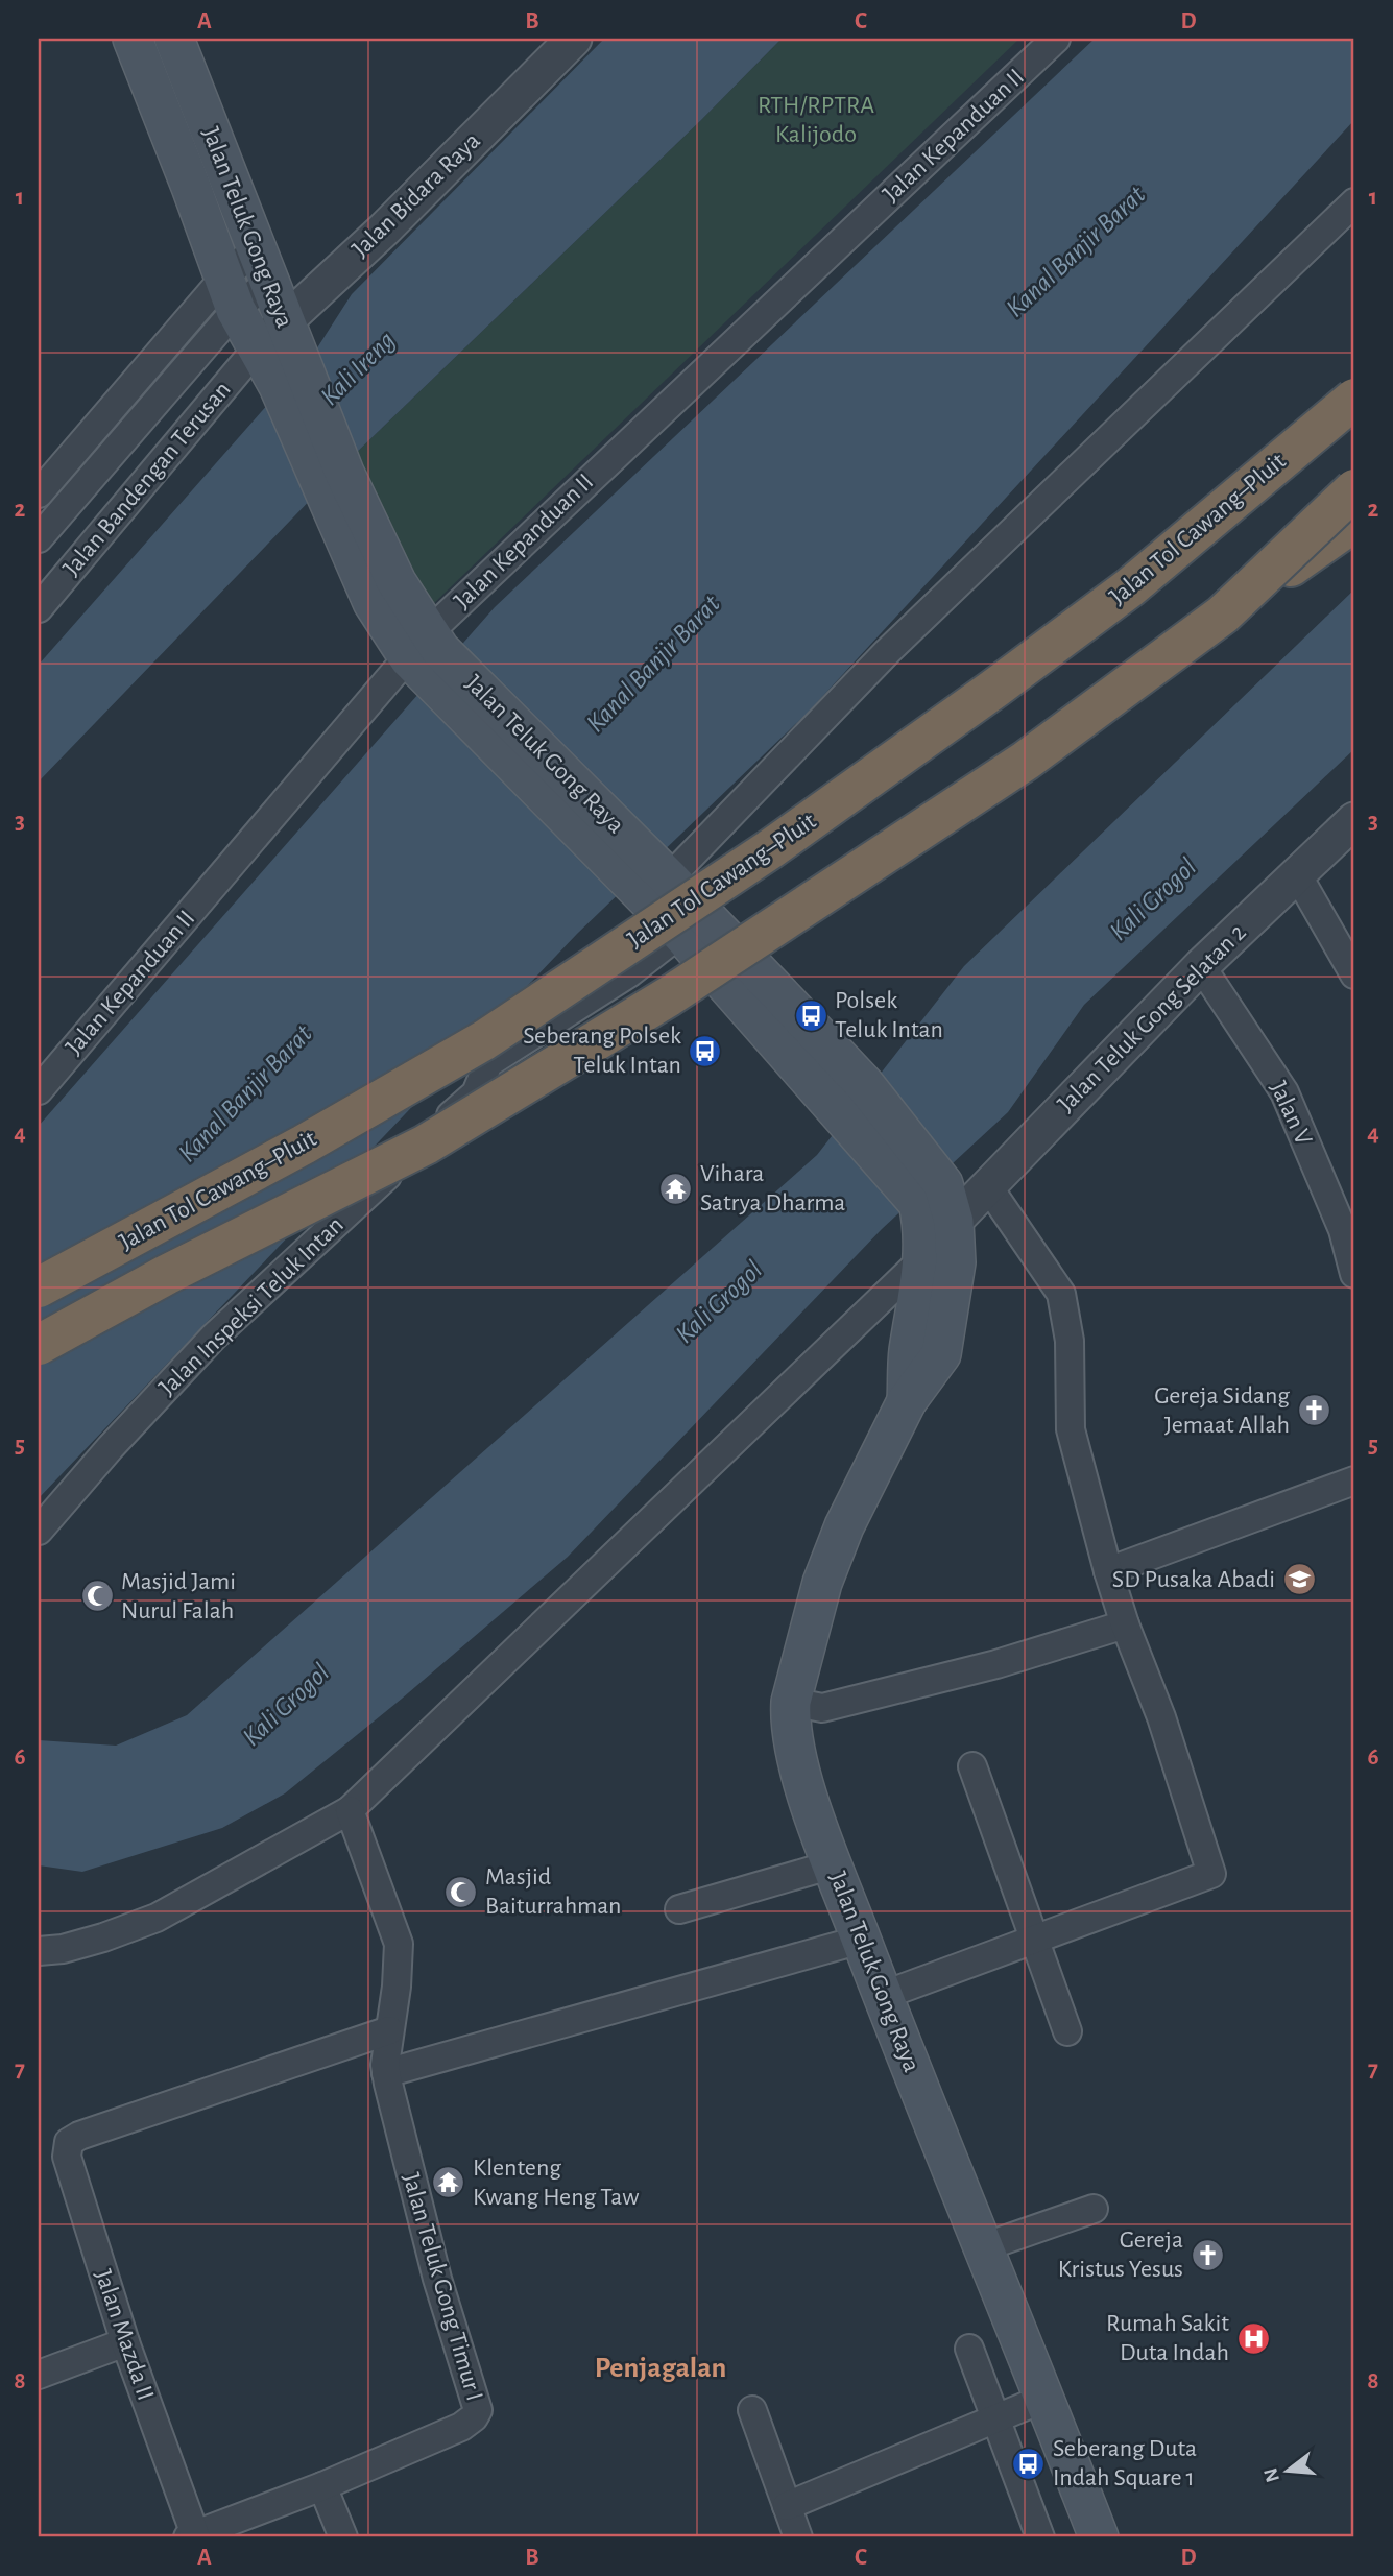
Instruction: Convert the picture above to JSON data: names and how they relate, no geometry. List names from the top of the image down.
{
  "streets": {
    "highway": ["Jalan Tol Cawang–Pluit"],
    "main road": ["Jalan Teluk Gong Raya"],
    "street": [
      "Jalan Kepanduan II",
      "Jalan Bidara Raya",
      "Jalan Bandengan Terusan",
      "Jalan Teluk Gong Selatan 2",
      "Jalan V",
      "Jalan Inspeksi Teluk Intan",
      "Jalan Teluk Gong Timur I",
      "Jalan Mazda II"
    ]
  },
  "crossings": [
    ["Jalan Kepanduan II", "Jalan Teluk Gong Raya"],
    ["Jalan Bidara Raya", "Jalan Teluk Gong Raya"],
    ["Jalan Bidara Raya", "Jalan Bandengan Terusan"],
    ["Jalan Teluk Gong Raya", "Jalan Bandengan Terusan"],
    ["Jalan Teluk Gong Raya", "Jalan Teluk Gong Selatan 2"],
    ["Jalan Teluk Gong Raya", "Jalan Inspeksi Teluk Intan"],
    ["Jalan Teluk Gong Selatan 2", "Jalan V"],
    ["Jalan Teluk Gong Timur I", "Jalan Mazda II"]
  ],
  "districts": ["Penjagalan"],
  "water": ["Kanal Banjir Barat", "Kali Ireng", "Kali Grogol"],
  "parks": ["RTH/RPTRA Kalijodo"],
  "places": {
    "bus stop": ["Polsek Teluk Intan", "Seberang Polsek Teluk Intan", "Seberang Duta Indah Square 1"],
    "temple": ["Vihara Satrya Dharma", "Klenteng Kwang Heng Taw"],
    "church": ["Gereja Sidang Jemaat Allah", "Gereja Kristus Yesus"],
    "school or university": ["SD Pusaka Abadi"],
    "mosque": ["Masjid Jami Nurul Falah", "Masjid Baiturrahman"],
    "hospital": ["Rumah Sakit Duta Indah"]
  },
  "north": "left",
  "grid": {
    "columns": [
      "A",
      "B",
      "C",
      "D"
    ],
    "rows": [
      "1",
      "2",
      "3",
      "4",
      "5",
      "6",
      "7",
      "8"
    ]
  }
}
